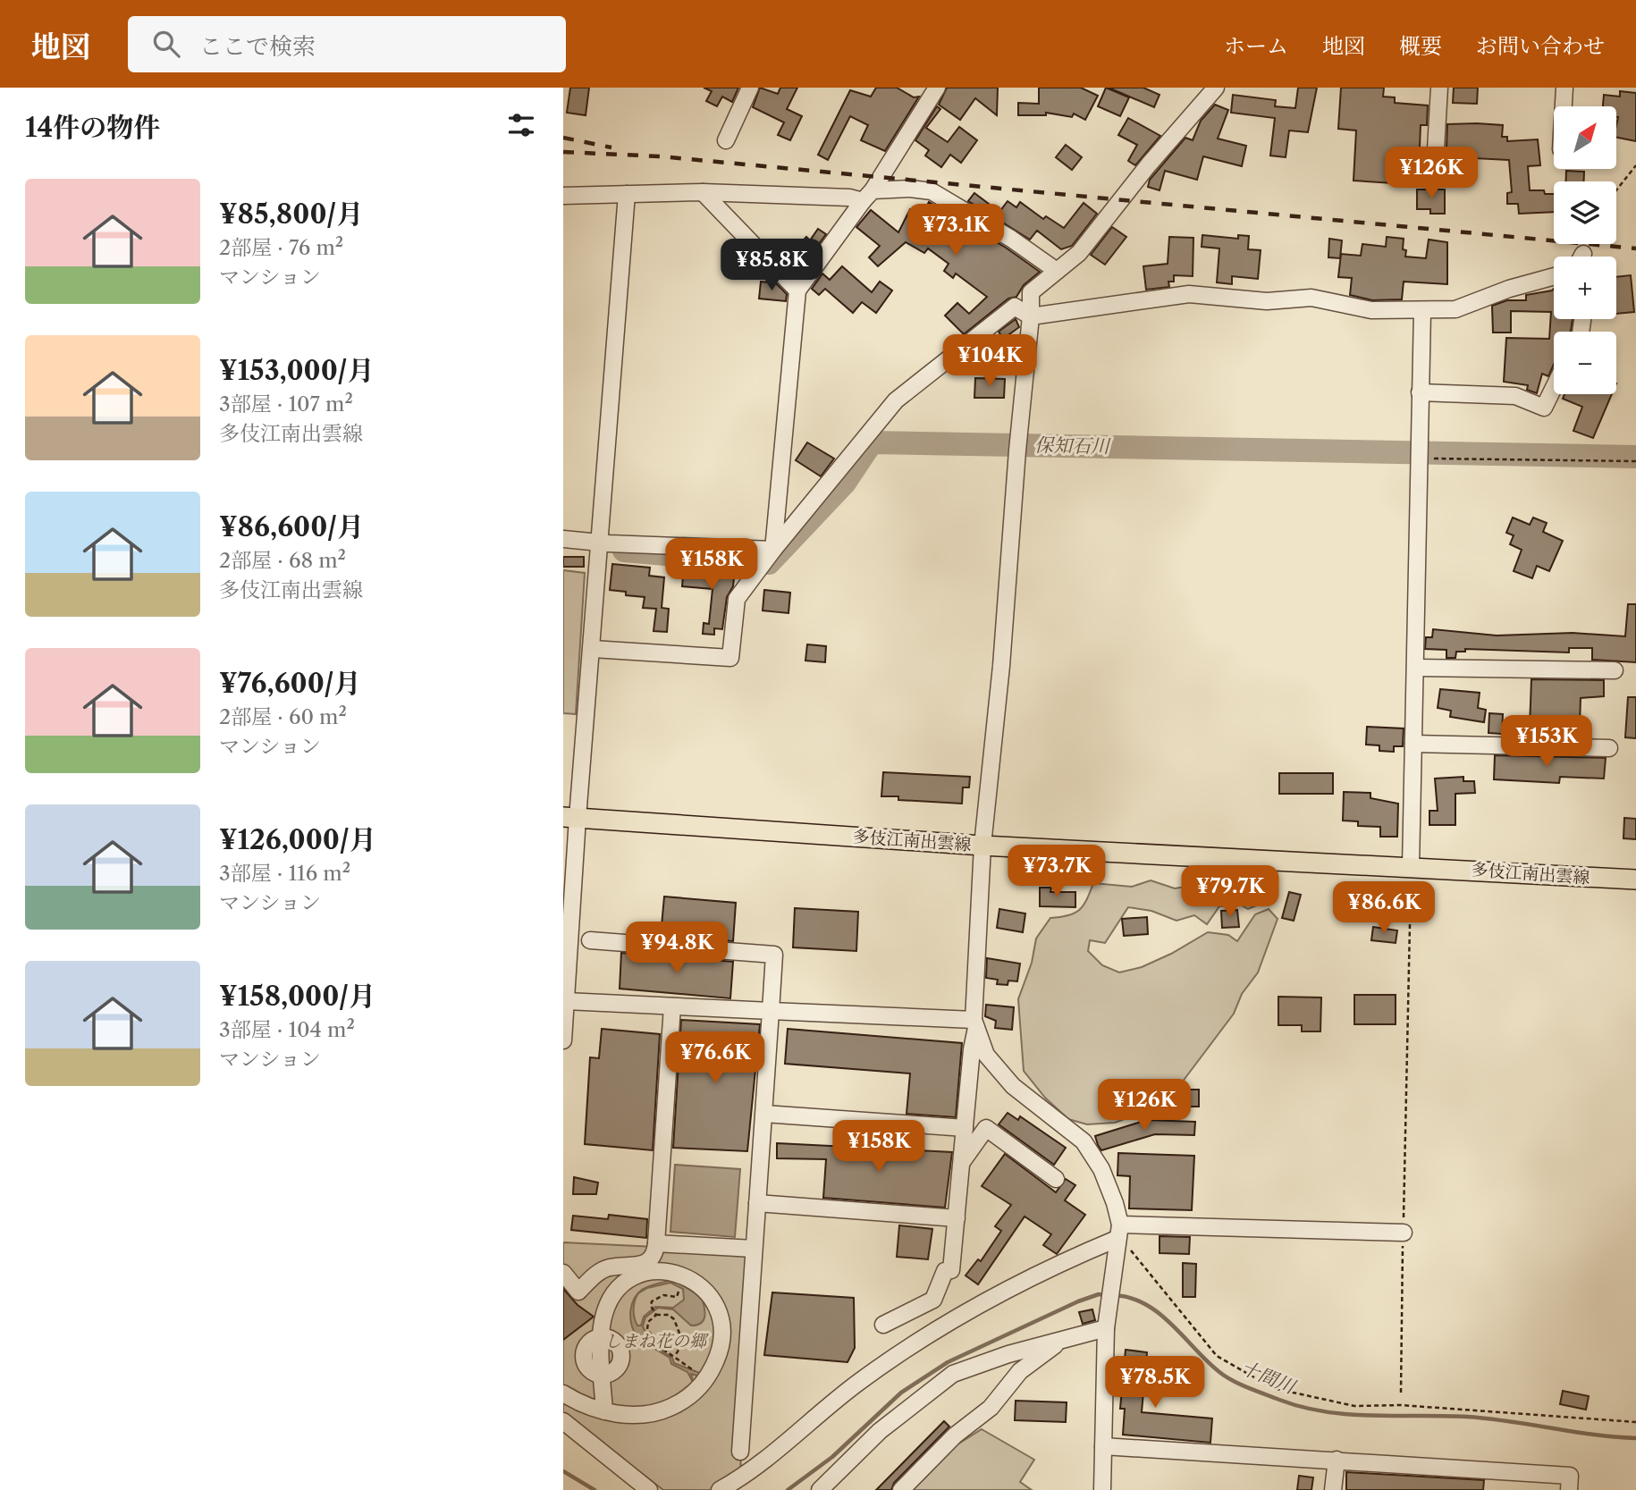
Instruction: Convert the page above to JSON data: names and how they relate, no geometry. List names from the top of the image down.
{
  "streets": {
    "main road": ["多伎江南出雲線"]
  },
  "water": ["保知石川", "十間川"],
  "parks": ["しまね花の郷"],
  "north": "top right",
  "page": {
    "header": "地図",
    "search": "ここで検索",
    "nav": [
      "ホーム",
      "地図",
      "概要",
      "お問い合わせ"
    ],
    "heading": "14件の物件",
    "map_buttons": ["+", "−"],
    "price": [
      "¥126K",
      "¥73.1K",
      "¥85.8K",
      "¥104K",
      "¥158K",
      "¥153K",
      "¥73.7K",
      "¥79.7K",
      "¥86.6K",
      "¥94.8K",
      "¥76.6K",
      "¥126K",
      "¥158K",
      "¥78.5K"
    ],
    "list": [
      {
        "name": "¥85,800/月",
        "note": "2部屋 · 76 m² · マンション"
      },
      {
        "name": "¥153,000/月",
        "note": "3部屋 · 107 m² · 多伎江南出雲線"
      },
      {
        "name": "¥86,600/月",
        "note": "2部屋 · 68 m² · 多伎江南出雲線"
      },
      {
        "name": "¥76,600/月",
        "note": "2部屋 · 60 m² · マンション"
      },
      {
        "name": "¥126,000/月",
        "note": "3部屋 · 116 m² · マンション"
      },
      {
        "name": "¥158,000/月",
        "note": "3部屋 · 104 m² · マンション"
      }
    ]
  }
}
